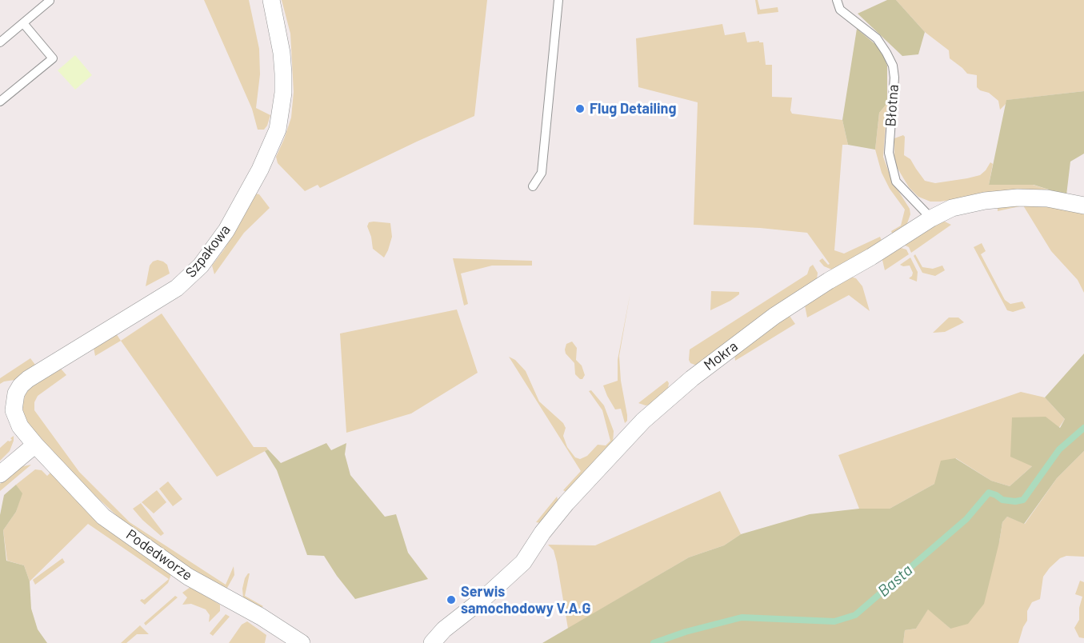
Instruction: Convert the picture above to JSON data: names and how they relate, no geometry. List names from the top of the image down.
{
  "streets": {
    "street": ["Szpakowa", "Mokra", "Podedworze"],
    "lane": ["Błotna"]
  },
  "crossings": [
    ["Błotna", "Mokra"],
    ["Szpakowa", "Podedworze"]
  ],
  "water": ["Basta"],
  "places": ["Flug Detailing", "Serwis samochodowy V.A.G"]
}
